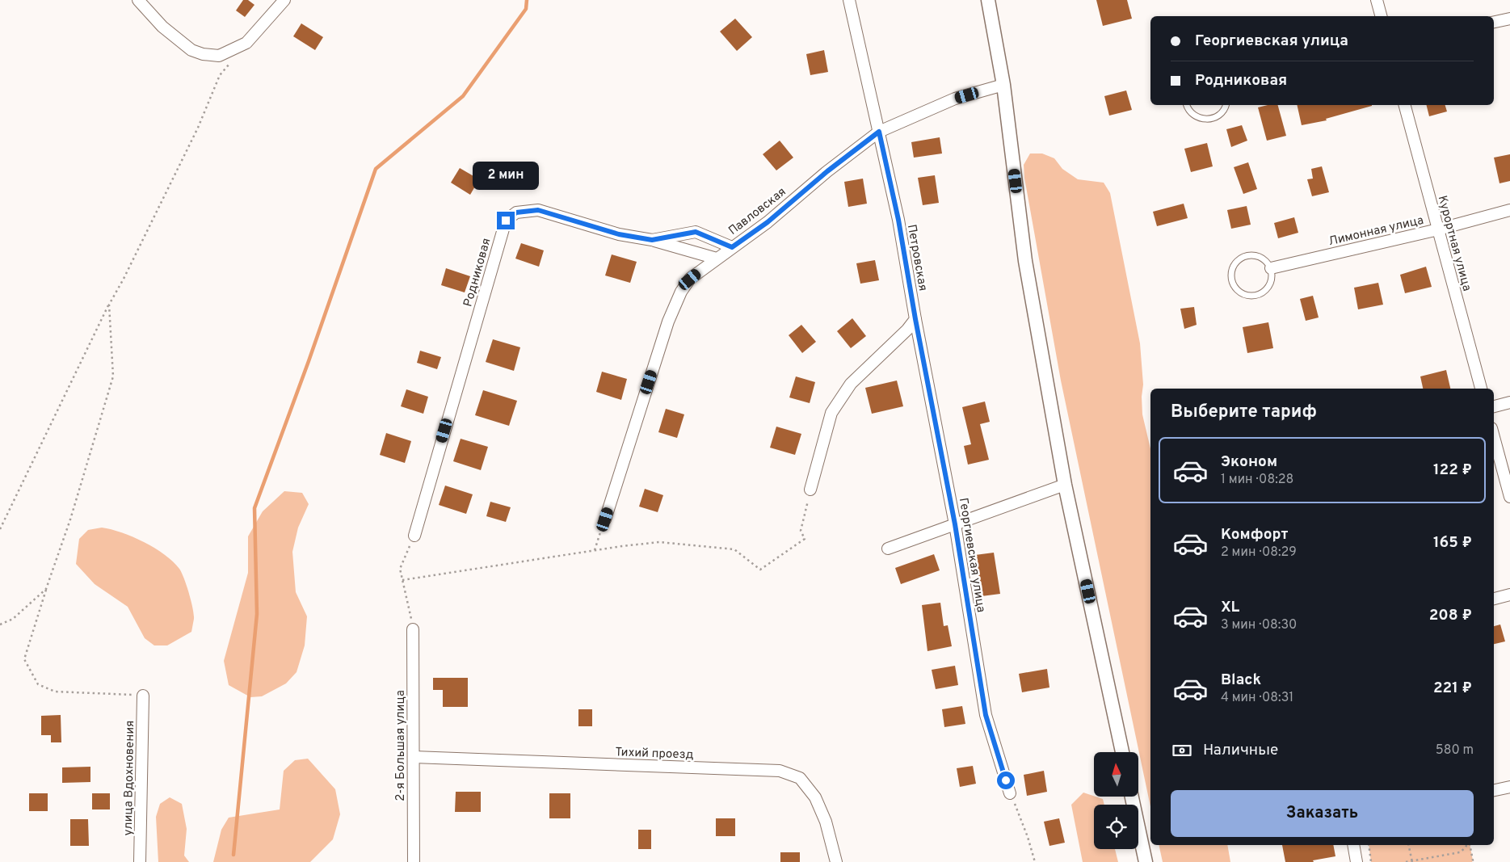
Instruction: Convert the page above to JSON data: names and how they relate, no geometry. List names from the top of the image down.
{
  "streets": {
    "street": [
      "Павловская",
      "Лимонная улица",
      "Курортная улица",
      "Петровская",
      "Родниковая",
      "Георгиевская улица",
      "2-я Большая улица",
      "Тихий проезд",
      "улица Вдохновения"
    ]
  },
  "crossings": [
    ["Павловская", "Петровская"],
    ["Павловская", "Родниковая"],
    ["Лимонная улица", "Курортная улица"],
    ["Петровская", "Георгиевская улица"],
    ["2-я Большая улица", "Тихий проезд"]
  ],
  "north": "top",
  "page": {
    "banner": ["Георгиевская улица", "Родниковая"],
    "bubble": "2 мин",
    "heading": "Выберите тариф",
    "list": [
      {
        "name": "Эконом",
        "note": "1 мин · 08:28",
        "value": "122 ₽"
      },
      {
        "name": "Комфорт",
        "note": "2 мин · 08:29",
        "value": "165 ₽"
      },
      {
        "name": "XL",
        "note": "3 мин · 08:30",
        "value": "208 ₽"
      },
      {
        "name": "Black",
        "note": "4 мин · 08:31",
        "value": "221 ₽"
      }
    ],
    "pay": ["Наличные", "580 m"],
    "buttons": "Заказать"
  }
}
